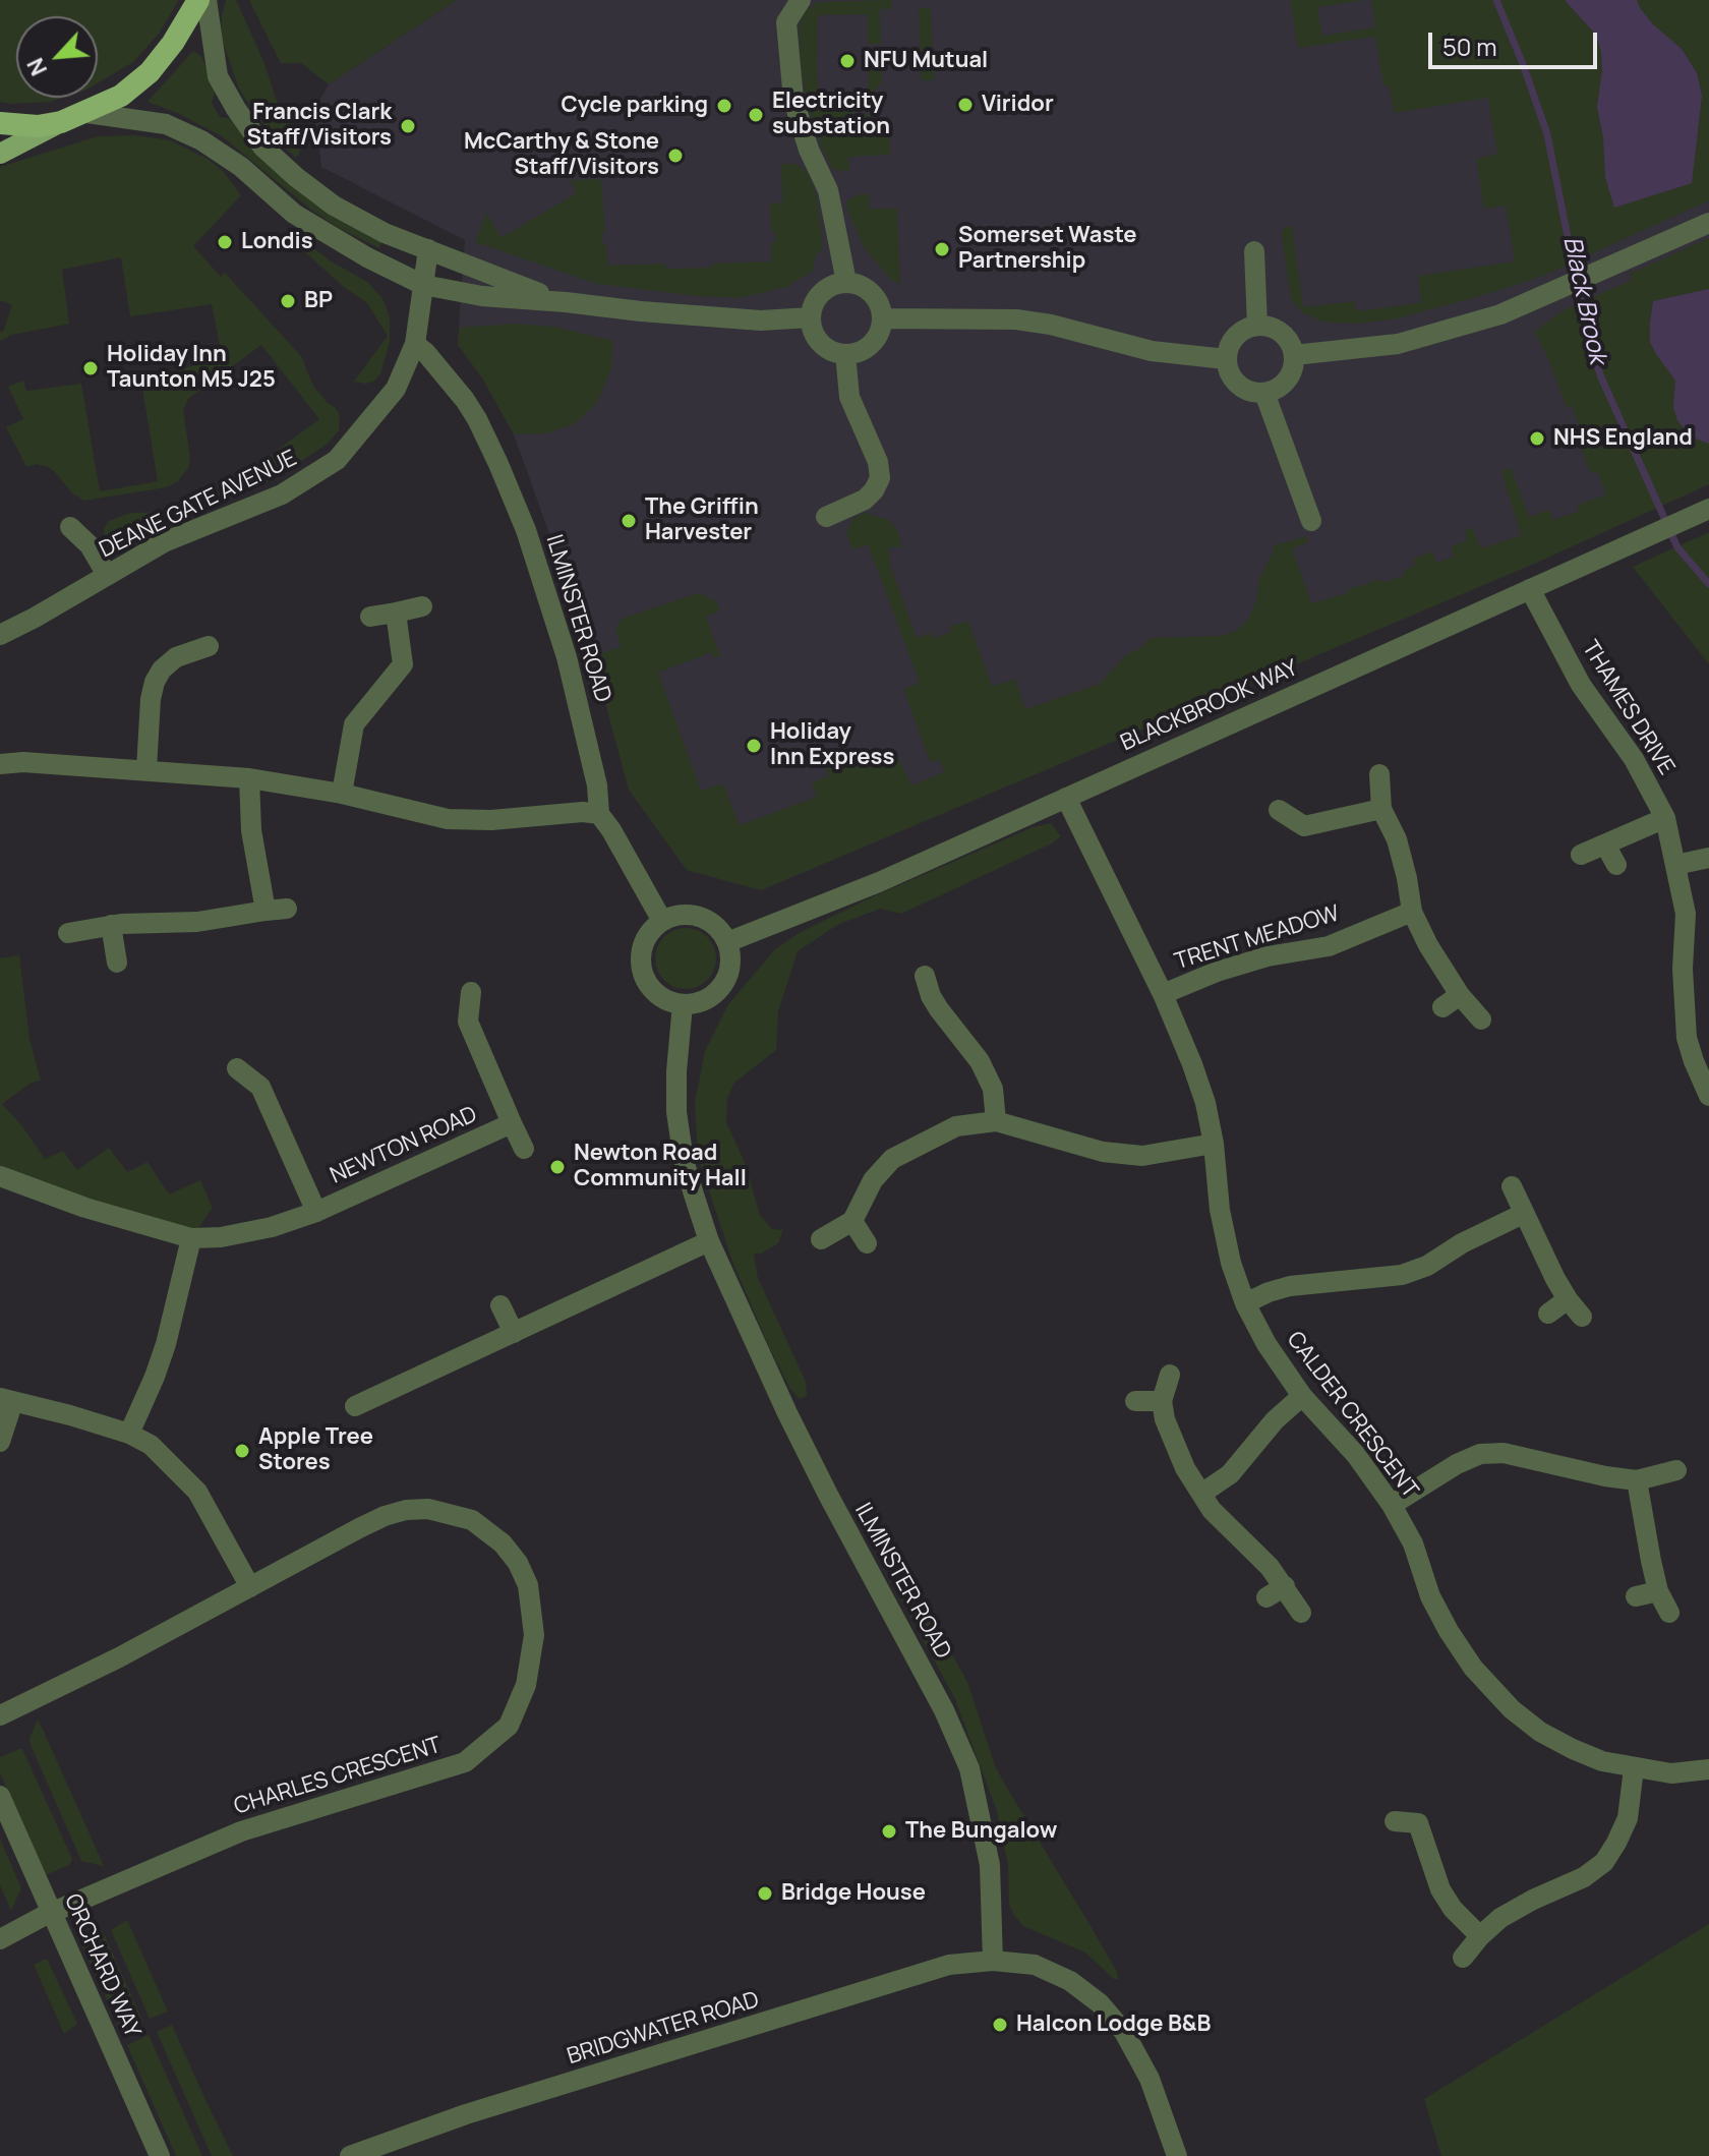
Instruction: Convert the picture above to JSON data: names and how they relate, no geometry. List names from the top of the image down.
{
  "streets": {
    "street": [
      "DEANE GATE AVENUE",
      "ILMINSTER ROAD",
      "BLACKBROOK WAY",
      "THAMES DRIVE",
      "TRENT MEADOW",
      "NEWTON ROAD",
      "CALDER CRESCENT",
      "CHARLES CRESCENT",
      "ORCHARD WAY",
      "BRIDGWATER ROAD"
    ]
  },
  "crossings": [
    ["DEANE GATE AVENUE", "ILMINSTER ROAD"],
    ["ILMINSTER ROAD", "BLACKBROOK WAY"],
    ["ILMINSTER ROAD", "BRIDGWATER ROAD"],
    ["BLACKBROOK WAY", "THAMES DRIVE"],
    ["BLACKBROOK WAY", "CALDER CRESCENT"],
    ["TRENT MEADOW", "CALDER CRESCENT"],
    ["CHARLES CRESCENT", "ORCHARD WAY"]
  ],
  "water": ["Black Brook"],
  "places": [
    "NFU Mutual",
    "Viridor",
    "Cycle parking",
    "Electricity substation",
    "Francis Clark Staff/Visitors",
    "McCarthy & Stone Staff/Visitors",
    "Londis",
    "Somerset Waste Partnership",
    "BP",
    "Holiday Inn Taunton M5 J25",
    "NHS England",
    "The Griffin Harvester",
    "Holiday Inn Express",
    "Newton Road Community Hall",
    "Apple Tree Stores",
    "The Bungalow",
    "Bridge House",
    "Halcon Lodge B&B"
  ],
  "scale_bar": "50 m",
  "north": "bottom left"
}
